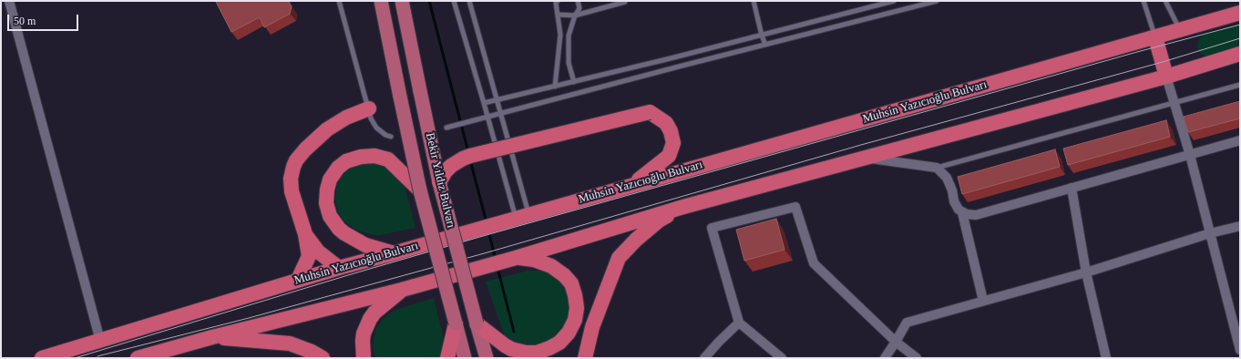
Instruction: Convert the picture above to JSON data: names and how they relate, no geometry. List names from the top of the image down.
{
  "streets": {
    "highway": ["Muhsin Yazıcıoğlu Bulvarı"],
    "main road": ["Bekir Yıldız Bulvarı"]
  },
  "scale_bar": "50 m"
}
